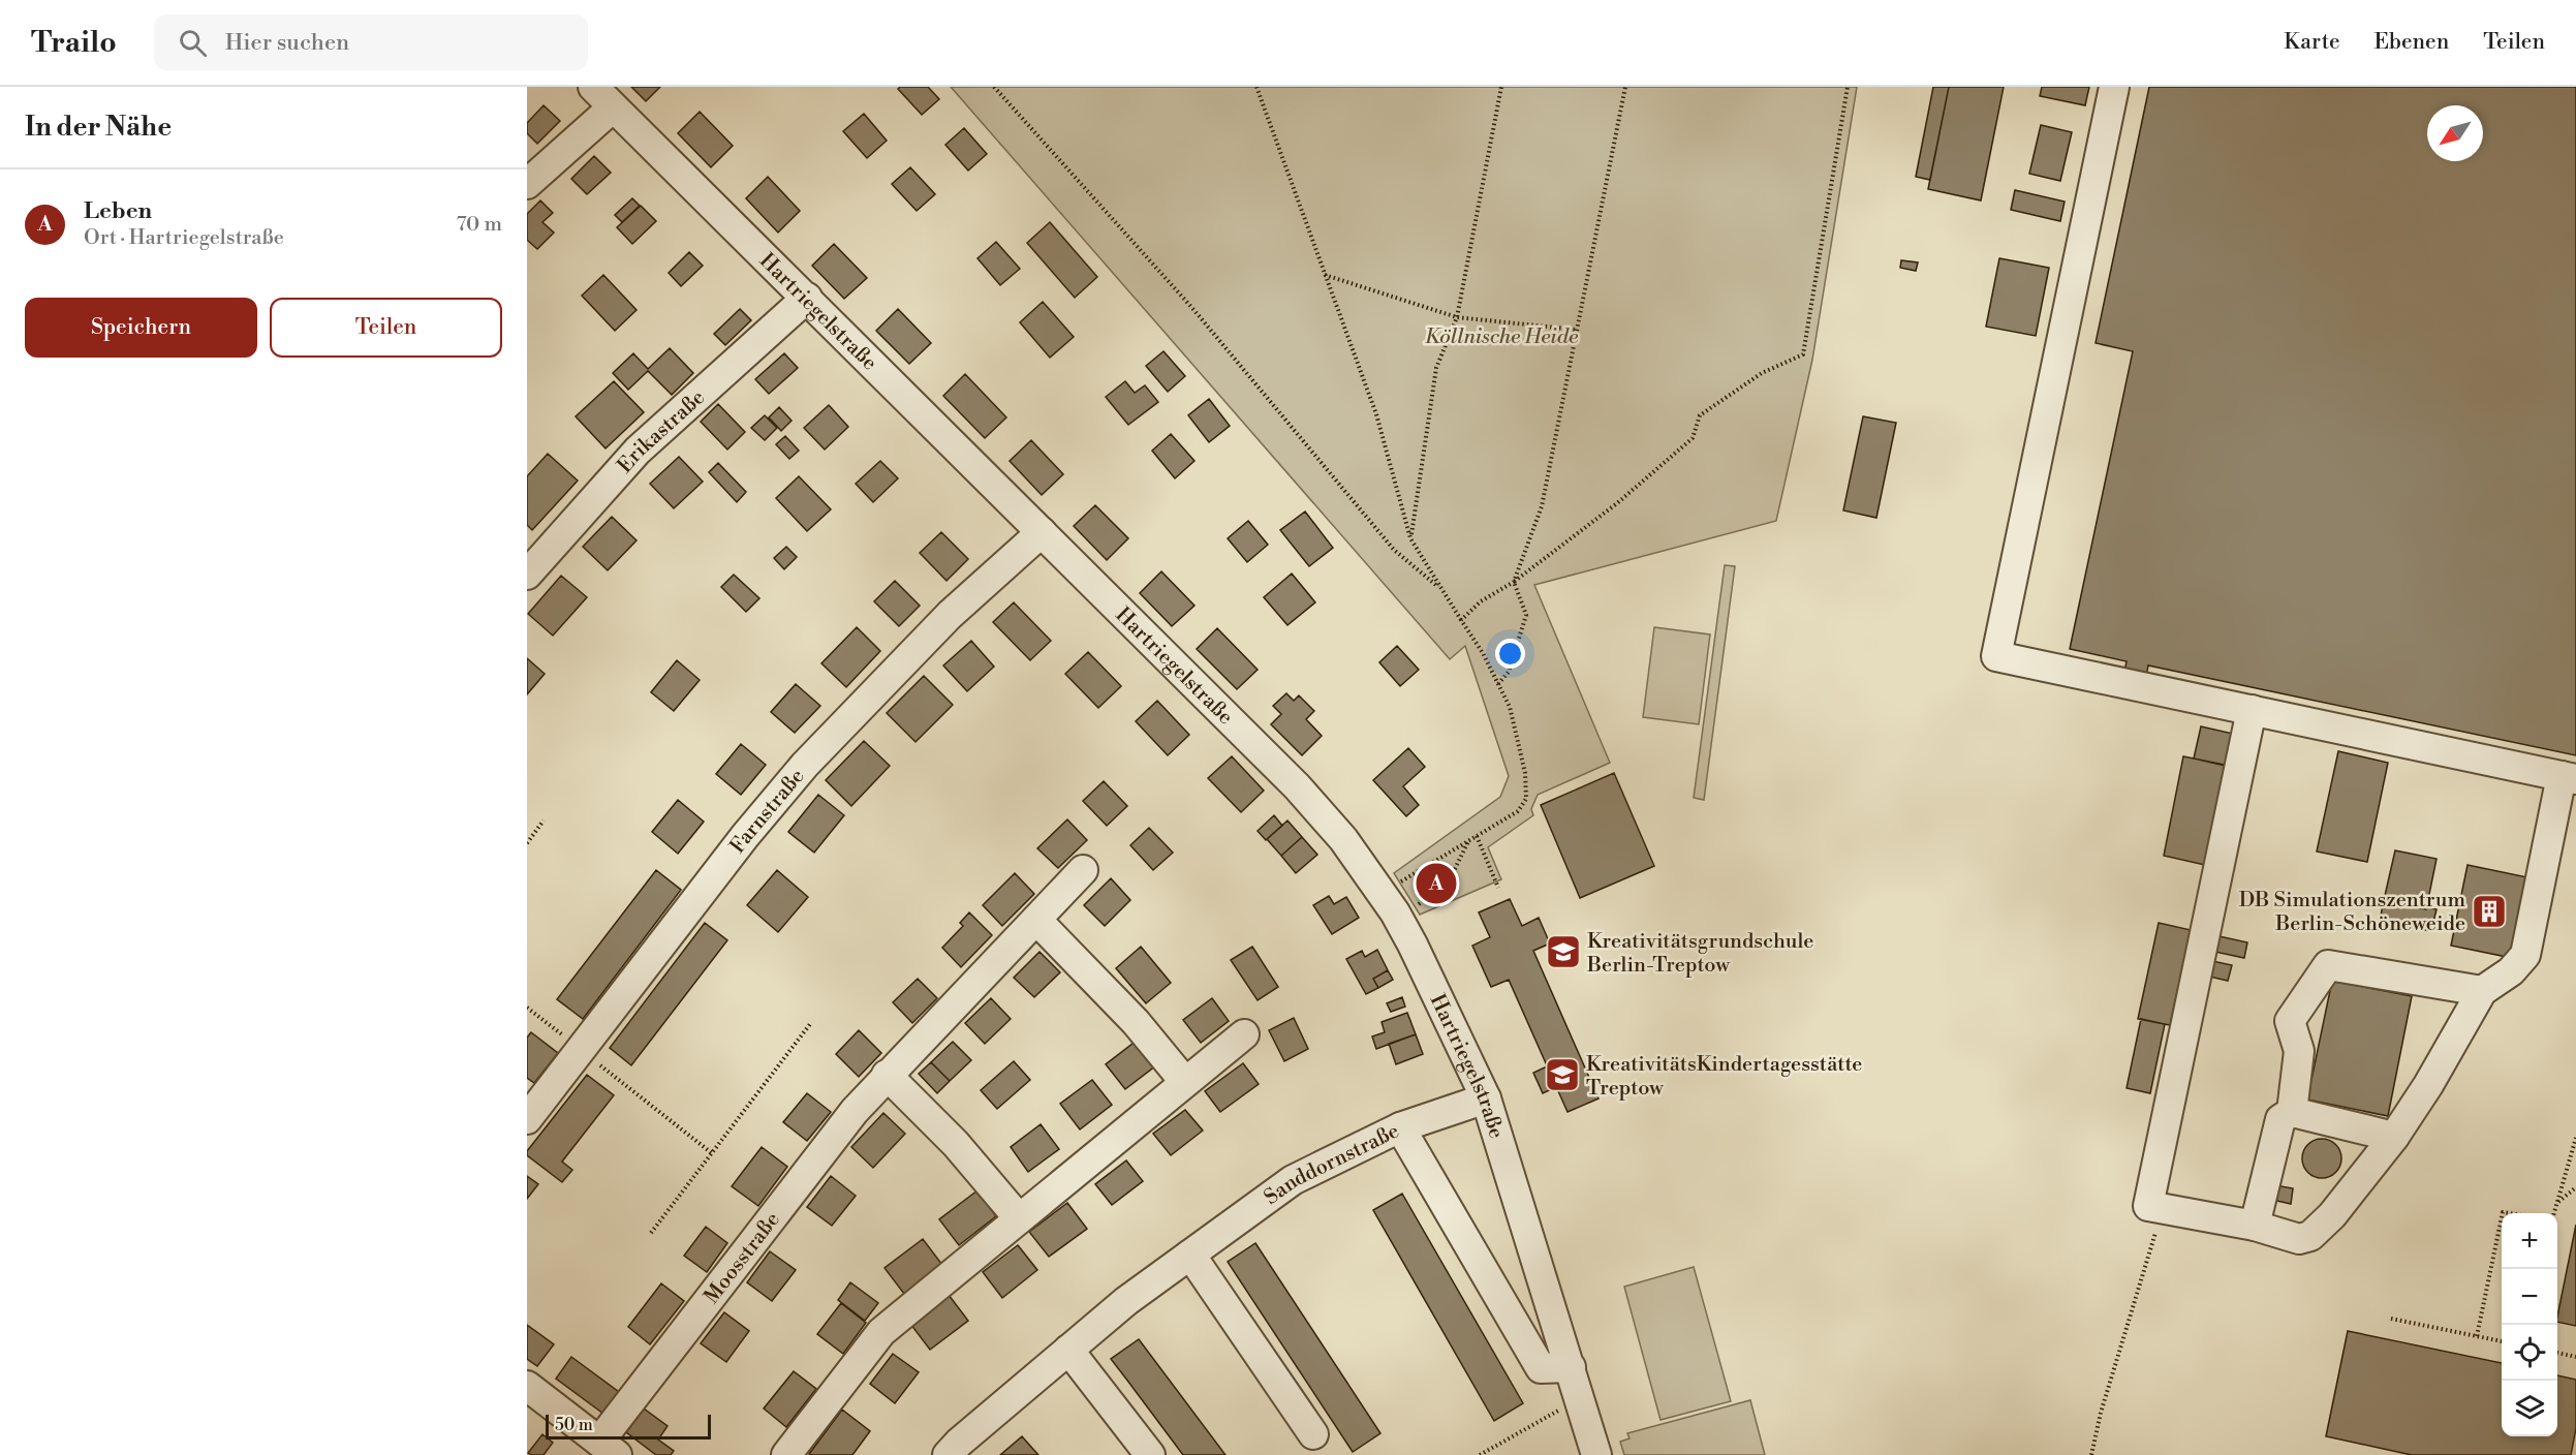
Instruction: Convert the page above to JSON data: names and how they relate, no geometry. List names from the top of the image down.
{
  "streets": {
    "street": [
      "Hartriegelstraße",
      "Erikastraße",
      "Farnstraße",
      "Sanddornstraße",
      "Moosstraße"
    ]
  },
  "crossings": [
    ["Hartriegelstraße", "Erikastraße"],
    ["Hartriegelstraße", "Farnstraße"],
    ["Hartriegelstraße", "Sanddornstraße"]
  ],
  "parks": ["Köllnische Heide"],
  "places": {
    "building": ["DB Simulationszentrum Berlin-Schöneweide"],
    "school or university": ["Kreativitätsgrundschule Berlin-Treptow", "KreativitätsKindertagesstätte Treptow"]
  },
  "scale_bar": "50 m",
  "north": "bottom left",
  "page": {
    "header": "Trailo",
    "search": "Hier suchen",
    "nav": ["Karte", "Ebenen", "Teilen"],
    "heading": "In der Nähe",
    "list": [
      {
        "mark": "A",
        "name": "Leben",
        "note": "Ort · Hartriegelstraße",
        "value": "70 m"
      }
    ],
    "buttons": ["Speichern", "Teilen"],
    "pins": "A",
    "map_buttons": ["+", "−"],
    "scale": "50 m"
  }
}
